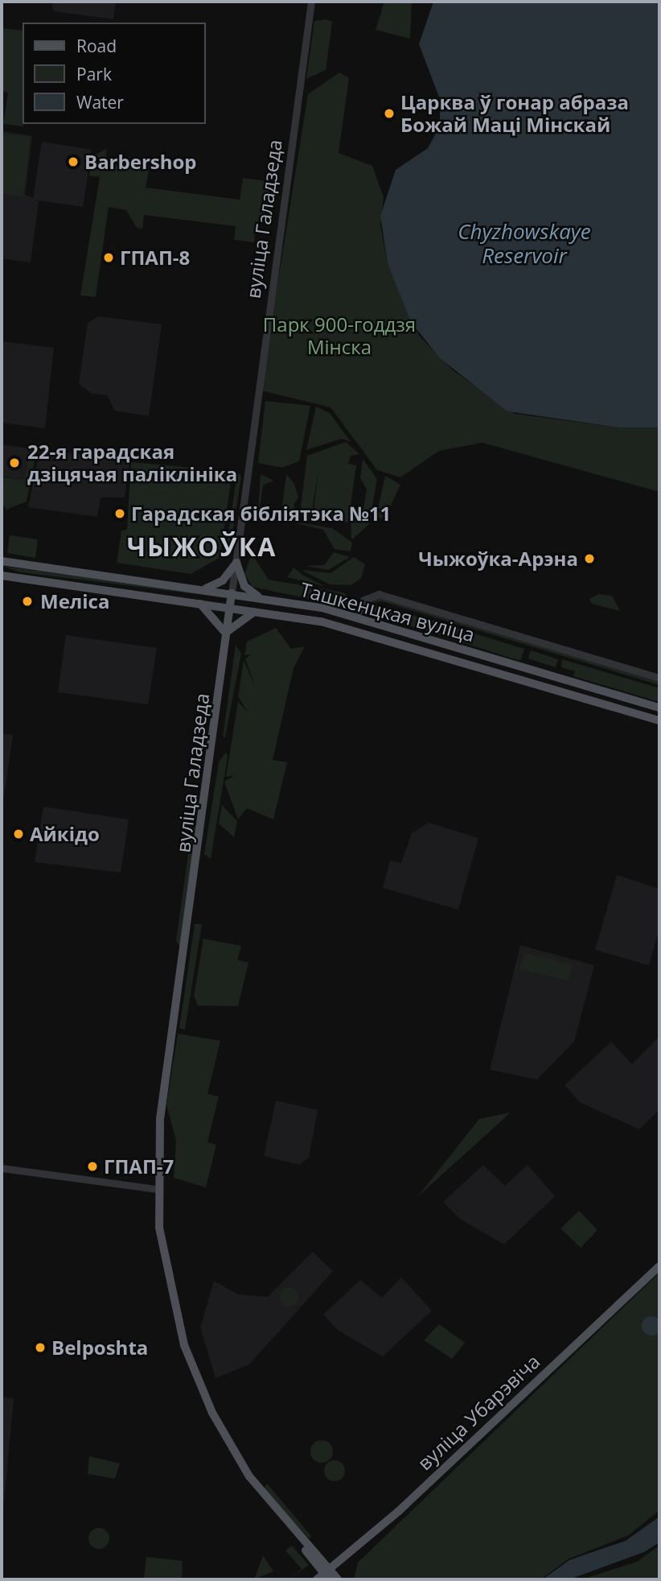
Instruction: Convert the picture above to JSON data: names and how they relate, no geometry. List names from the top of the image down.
{
  "streets": {
    "main road": ["вуліца Галадзеда", "Ташкенцкая вуліца", "вуліца Убарэвіча"]
  },
  "crossings": [
    ["вуліца Галадзеда", "Ташкенцкая вуліца"],
    ["вуліца Галадзеда", "вуліца Убарэвіча"]
  ],
  "districts": ["ЧЫЖОЎКА"],
  "water": ["Chyzhowskaye Reservoir"],
  "parks": ["Парк 900-годдзя Мінска"],
  "places": [
    "Царква ў гонар абраза Божай Маці Мінскай",
    "Barbershop",
    "ГПАП-8",
    "22-я гарадская дзіцячая паліклініка",
    "Гарадская бібліятэка №11",
    "Чыжоўка-Арэна",
    "Меліса",
    "Айкідо",
    "ГПАП-7",
    "Belposhta"
  ],
  "legend": ["Road", "Park", "Water"]
}
